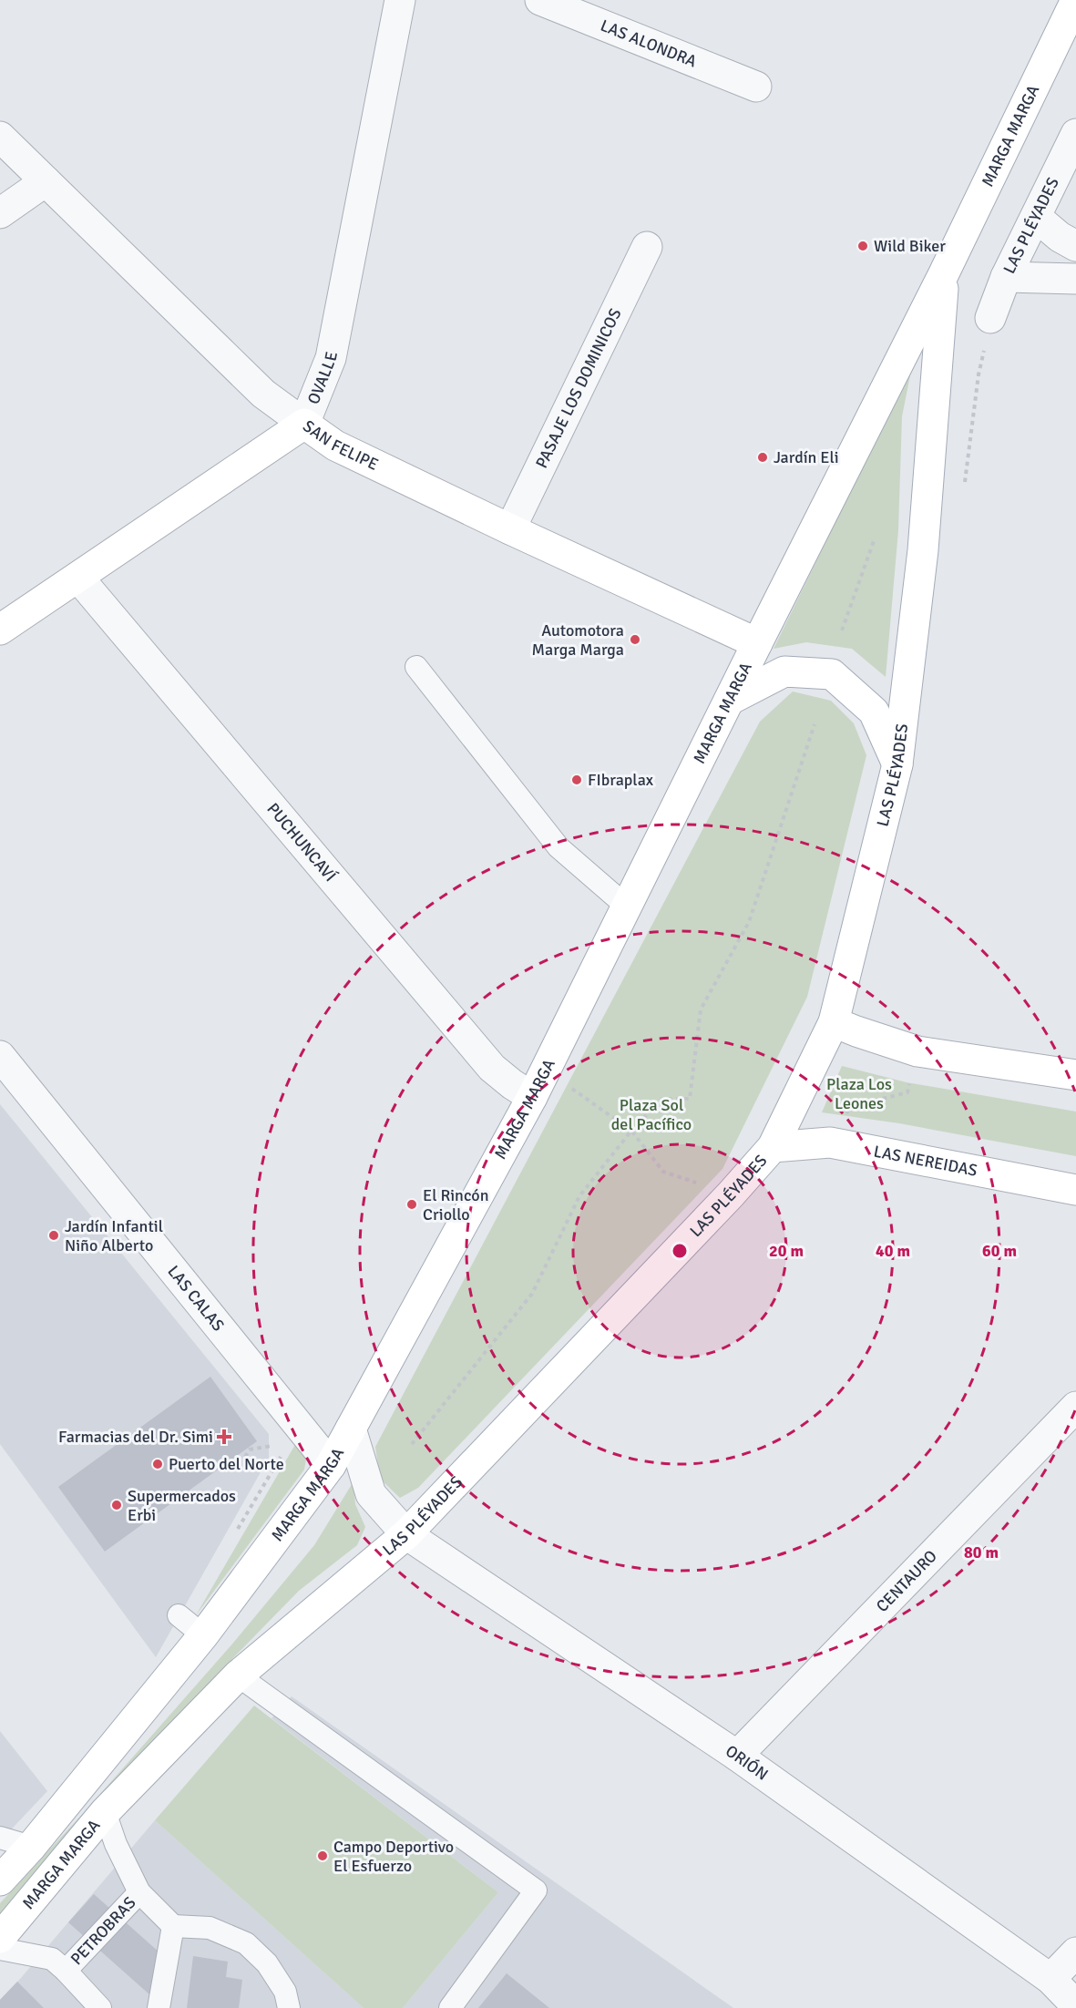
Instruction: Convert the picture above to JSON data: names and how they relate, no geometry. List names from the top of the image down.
{
  "streets": {
    "main road": [
      "MARGA MARGA",
      "LAS PLÉYADES",
      "OVALLE",
      "SAN FELIPE",
      "LAS NEREIDAS"
    ],
    "street": [
      "LAS ALONDRA",
      "PASAJE LOS DOMINICOS",
      "PUCHUNCAVÍ",
      "LAS CALAS",
      "CENTAURO",
      "ORIÓN"
    ],
    "lane": ["PETROBRAS"]
  },
  "crossings": [
    ["MARGA MARGA", "LAS PLÉYADES"],
    ["MARGA MARGA", "SAN FELIPE"],
    ["MARGA MARGA", "PUCHUNCAVÍ"],
    ["MARGA MARGA", "LAS CALAS"],
    ["MARGA MARGA", "ORIÓN"],
    ["MARGA MARGA", "PETROBRAS"],
    ["LAS PLÉYADES", "LAS NEREIDAS"],
    ["LAS PLÉYADES", "ORIÓN"],
    ["OVALLE", "SAN FELIPE"],
    ["OVALLE", "PUCHUNCAVÍ"],
    ["PASAJE LOS DOMINICOS", "SAN FELIPE"],
    ["CENTAURO", "ORIÓN"]
  ],
  "parks": ["Plaza Los Leones", "Plaza Sol del Pacífico"],
  "places": {
    "other": [
      "Wild Biker",
      "Jardín Eli",
      "Automotora Marga Marga",
      "FIbraplax",
      "El Rincón Criollo",
      "Jardín Infantil Niño Alberto",
      "Puerto del Norte",
      "Supermercados Erbi",
      "Campo Deportivo El Esfuerzo"
    ],
    "health": ["Farmacias del Dr. Simi"]
  },
  "rings": [
    "20 m",
    "40 m",
    "60 m",
    "80 m"
  ]
}
